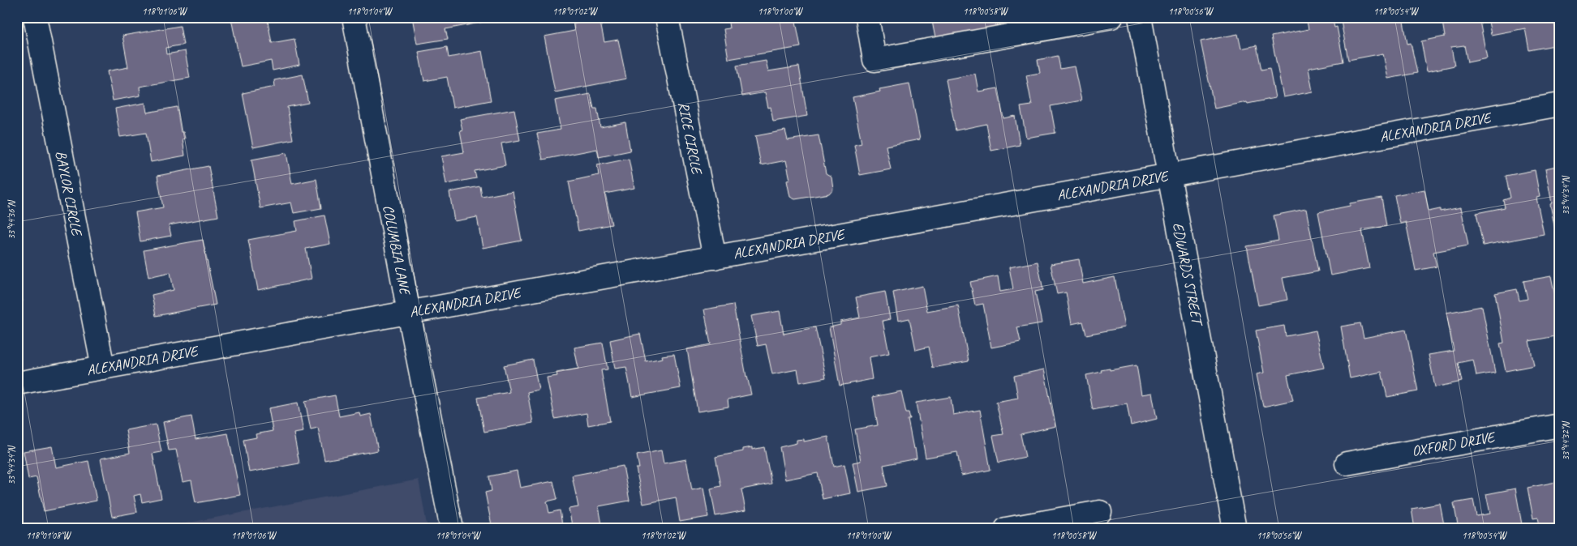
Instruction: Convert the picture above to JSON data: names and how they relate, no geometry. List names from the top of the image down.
{
  "streets": {
    "street": [
      "ALEXANDRIA DRIVE",
      "RICE CIRCLE",
      "BAYLOR CIRCLE",
      "COLUMBIA LANE",
      "EDWARDS STREET",
      "OXFORD DRIVE"
    ]
  },
  "crossings": [
    ["ALEXANDRIA DRIVE", "RICE CIRCLE"],
    ["ALEXANDRIA DRIVE", "BAYLOR CIRCLE"],
    ["ALEXANDRIA DRIVE", "COLUMBIA LANE"],
    ["ALEXANDRIA DRIVE", "EDWARDS STREET"]
  ],
  "coordinates": [
    "118°01'06\"W",
    "118°01'04\"W",
    "118°01'02\"W",
    "118°01'00\"W",
    "118°00'58\"W",
    "118°00'56\"W",
    "118°00'54\"W",
    "33°44'34\"N",
    "33°44'36\"N",
    "33°44'32\"N",
    "118°01'08\"W"
  ]
}
